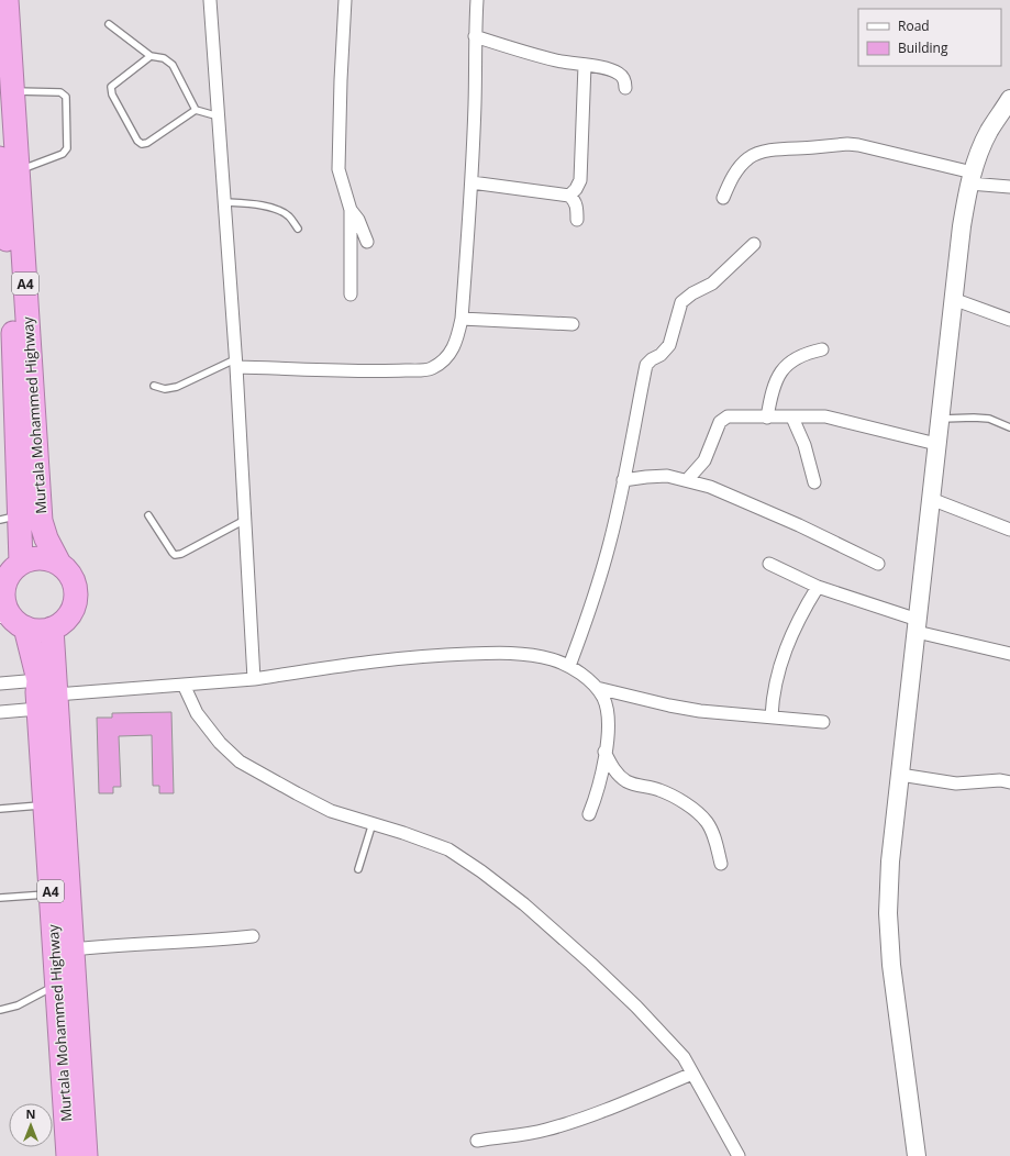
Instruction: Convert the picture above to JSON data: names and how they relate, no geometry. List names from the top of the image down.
{
  "streets": {
    "highway": ["A4", "Murtala Mohammed Highway"]
  },
  "crossings": [
    ["A4", "Murtala Mohammed Highway"]
  ],
  "legend": ["Road", "Building"],
  "north": "top"
}
